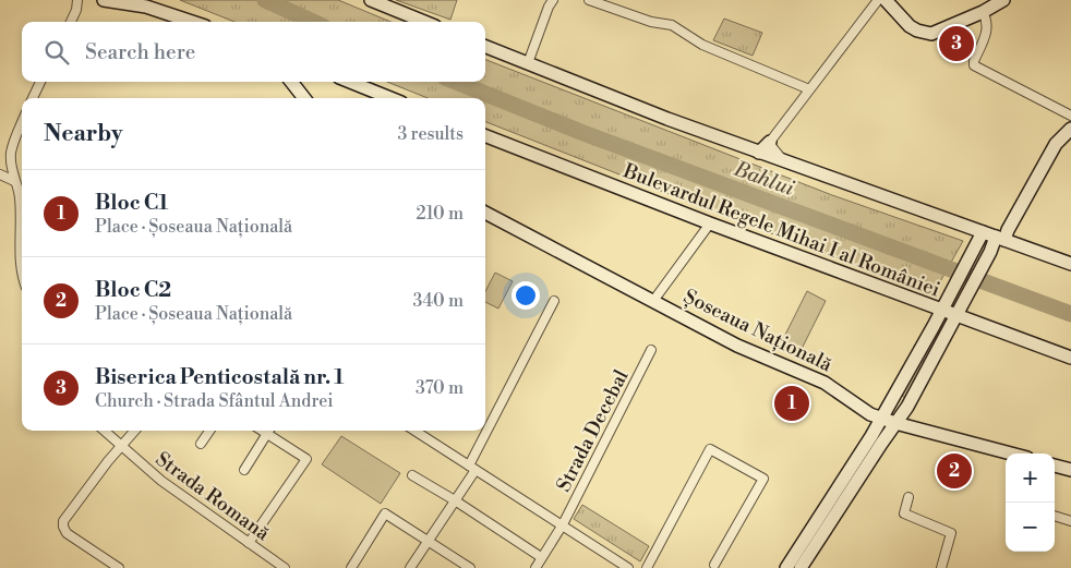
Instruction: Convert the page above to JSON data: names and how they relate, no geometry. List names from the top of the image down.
{
  "streets": {
    "main road": ["Bulevardul Regele Mihai I al României", "Șoseaua Națională"],
    "street": ["Strada Decebal", "Strada Romană"]
  },
  "water": ["Bahlui"],
  "page": {
    "search": "Search here",
    "pins": ["3", "1", "2"],
    "heading": ["Nearby", "3 results"],
    "list": [
      {
        "mark": "1",
        "name": "Bloc C1",
        "note": "Place · Șoseaua Națională",
        "value": "210 m"
      },
      {
        "mark": "2",
        "name": "Bloc C2",
        "note": "Place · Șoseaua Națională",
        "value": "340 m"
      },
      {
        "mark": "3",
        "name": "Biserica Penticostală nr. 1",
        "note": "Church · Strada Sfântul Andrei",
        "value": "370 m"
      }
    ],
    "map_buttons": ["+", "−"]
  }
}
